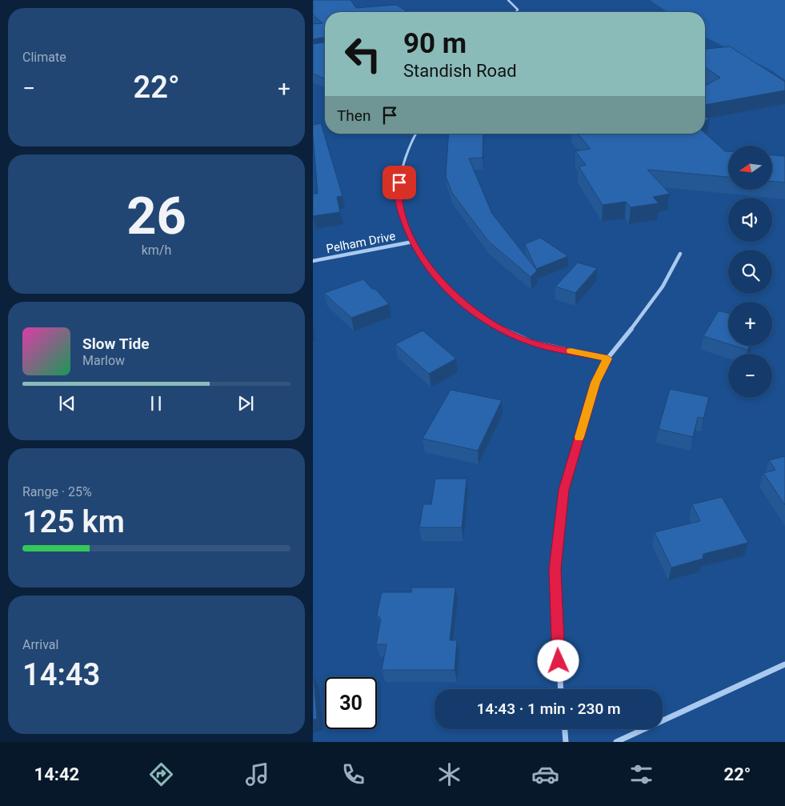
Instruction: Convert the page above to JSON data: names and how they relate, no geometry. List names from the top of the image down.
{
  "streets": {
    "street": ["Pelham Drive"]
  },
  "north": "left",
  "page": {
    "tile": [
      "Climate",
      ["26", "km/h"],
      ["Range · 25%", "125 km"],
      ["Arrival", "14:43"]
    ],
    "turn": ["90 m", "Standish Road"],
    "heat": ["−", "22°", "+"],
    "then": "Then",
    "map_buttons": ["+", "−"],
    "song": ["Slow Tide", "Marlow"],
    "limit": "30",
    "trip": "14:43 · 1 min · 230 m",
    "tabs": ["14:42", "22°"]
  }
}
